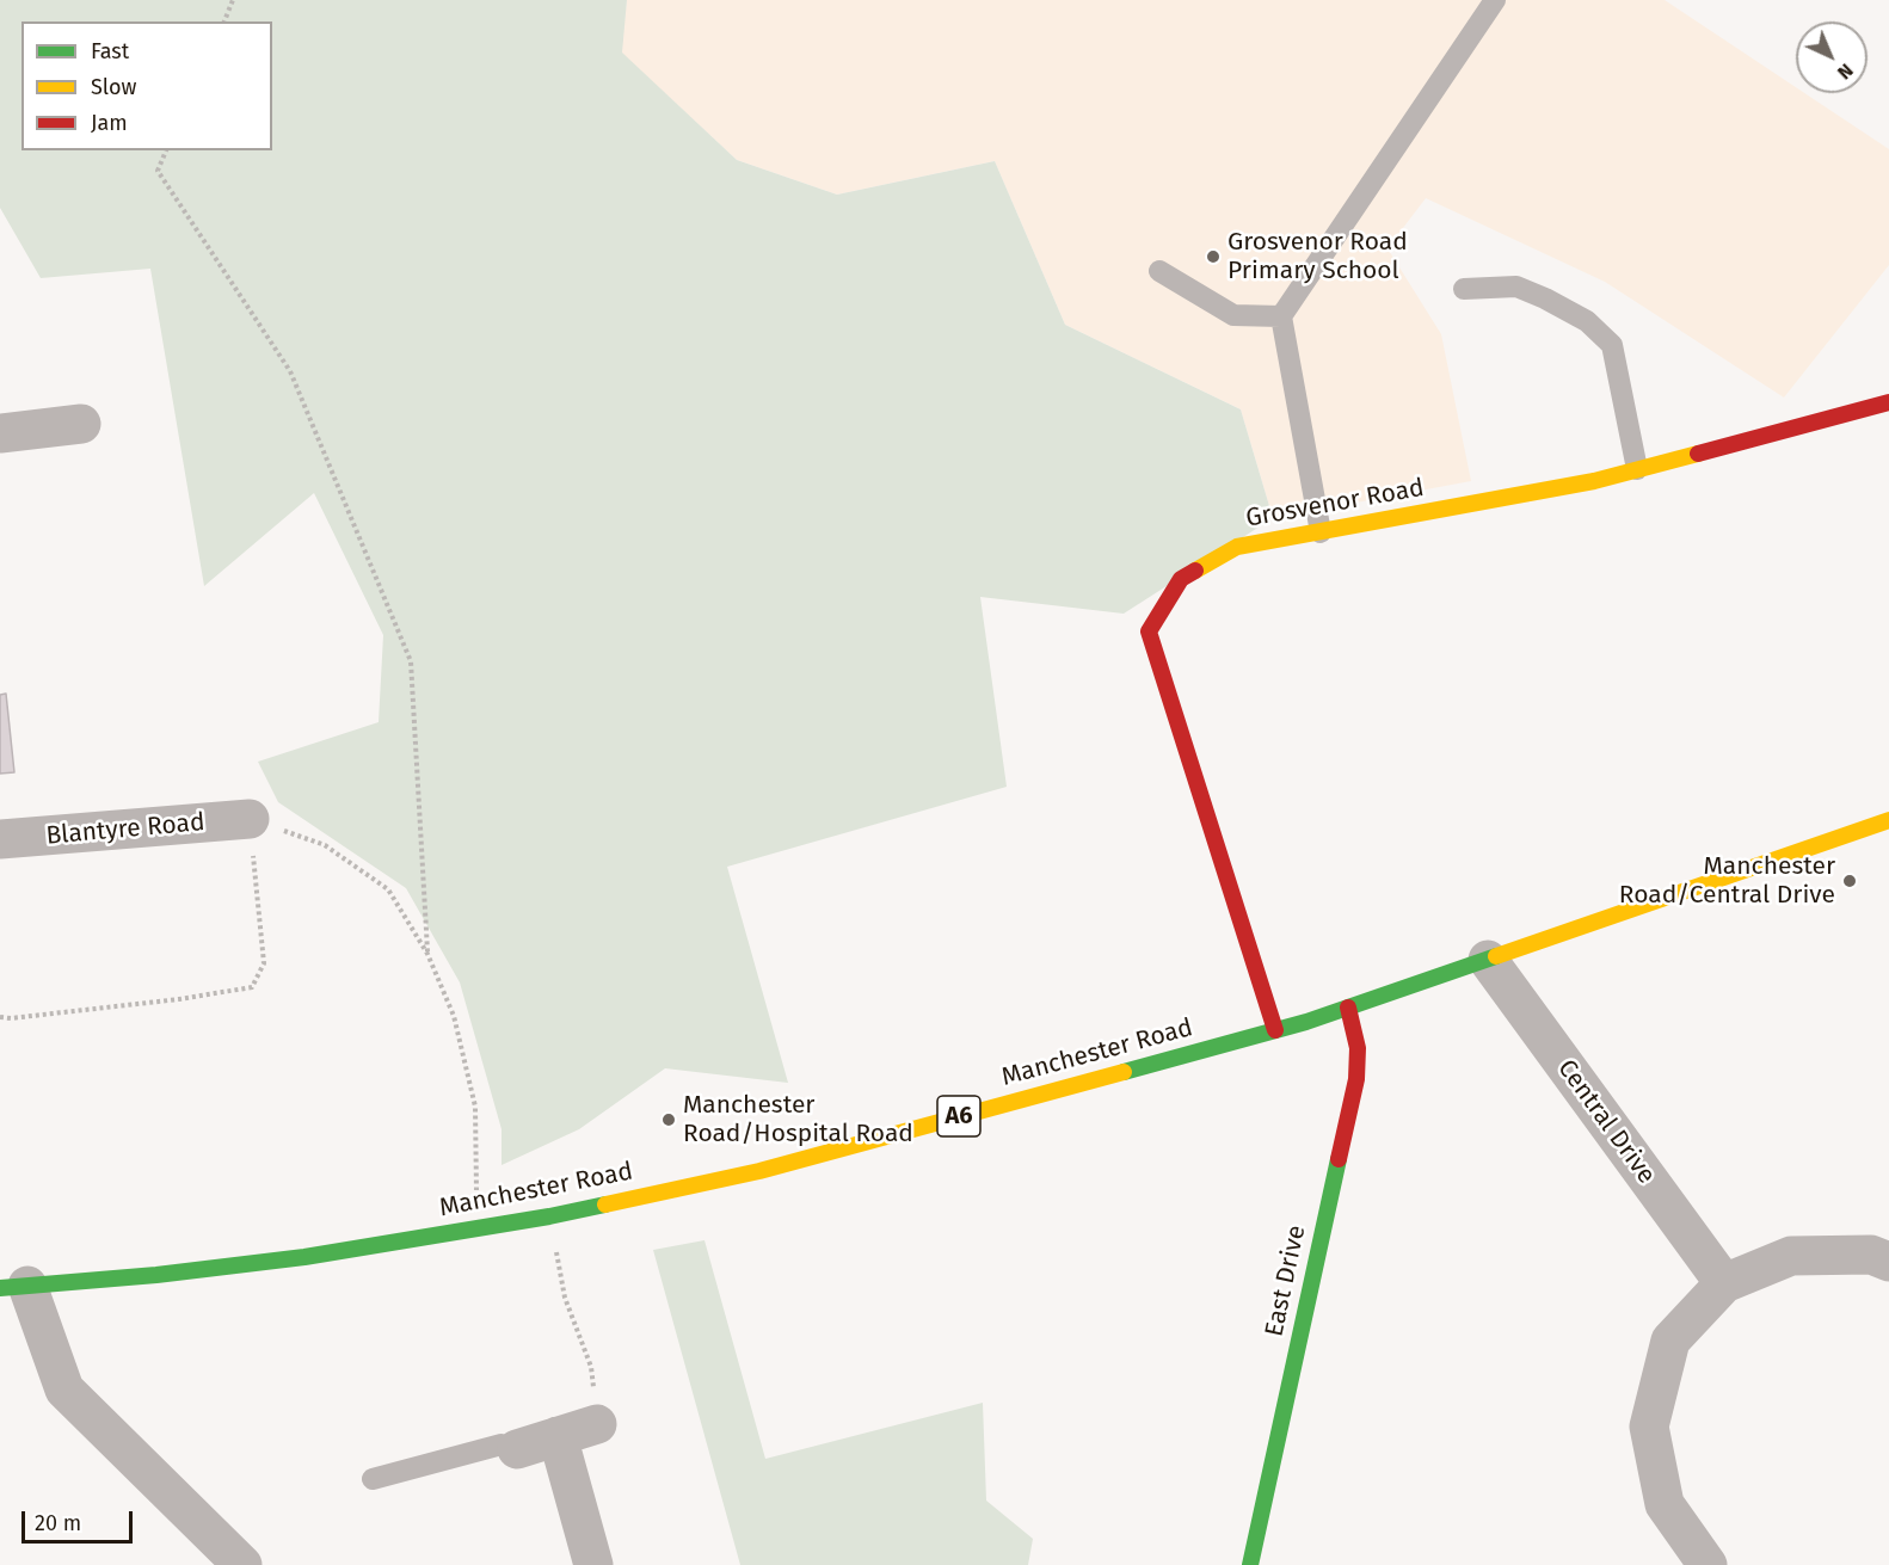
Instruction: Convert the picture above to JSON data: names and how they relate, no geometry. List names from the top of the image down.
{
  "streets": {
    "main road": [
      "Grosvenor Road",
      "Manchester Road",
      "A6",
      "East Drive"
    ],
    "street": ["Blantyre Road", "Central Drive"]
  },
  "crossings": [
    ["Grosvenor Road", "Manchester Road"],
    ["Manchester Road", "Central Drive"],
    ["Manchester Road", "East Drive"]
  ],
  "places": ["Grosvenor Road Primary School", "Manchester Road/Central Drive", "Manchester Road/Hospital Road"],
  "legend": ["Fast", "Slow", "Jam"],
  "scale_bar": "20 m",
  "north": "bottom right"
}
